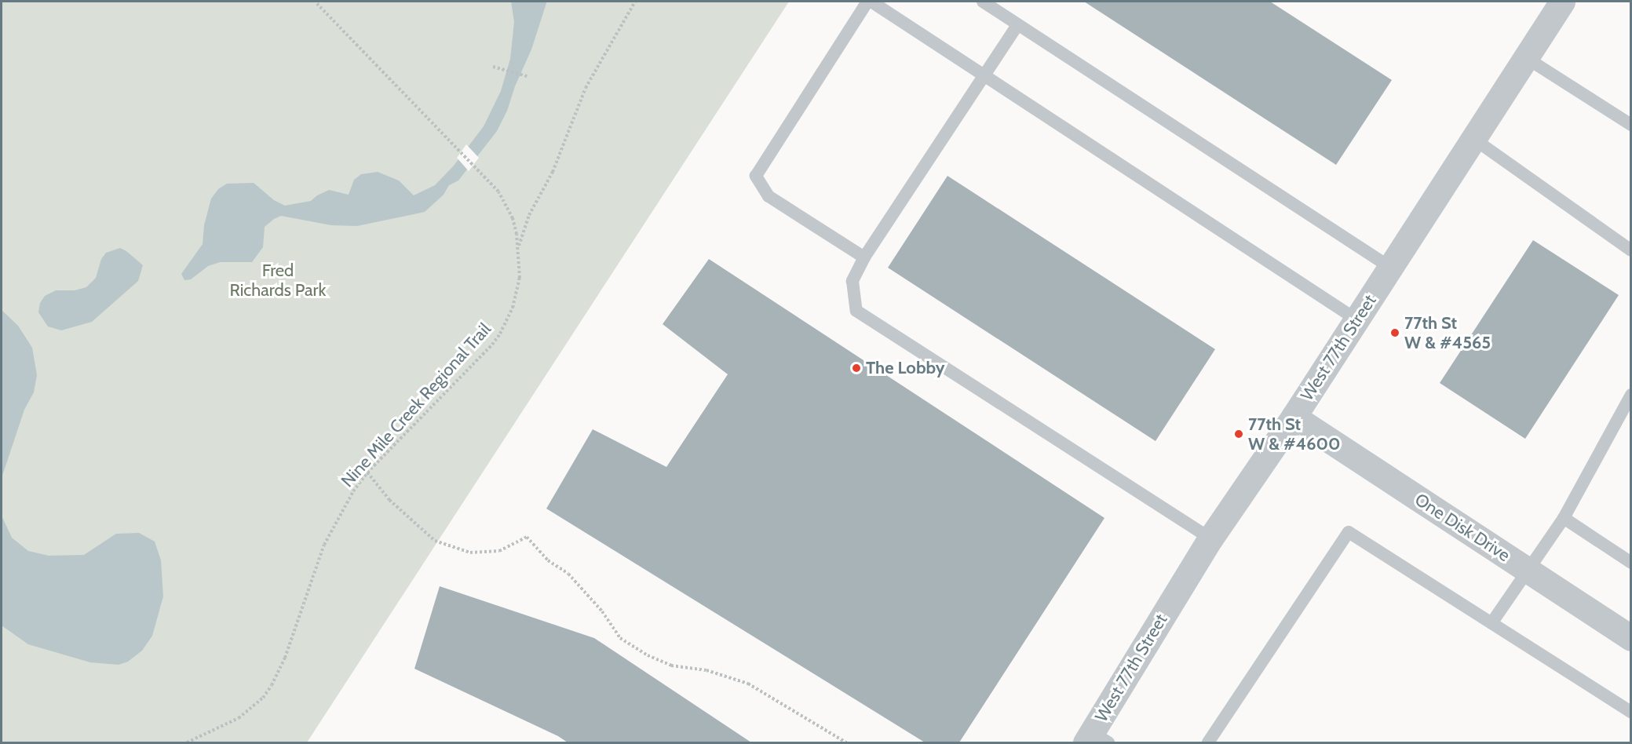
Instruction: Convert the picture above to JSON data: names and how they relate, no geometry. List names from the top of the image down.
{
  "streets": {
    "street": ["West 77th Street", "One Disk Drive"],
    "path": ["Nine Mile Creek Regional Trail"]
  },
  "crossings": [
    ["West 77th Street", "One Disk Drive"]
  ],
  "parks": ["Fred Richards Park"],
  "places": ["77th St W & #4565", "The Lobby", "77th St W & #4600"]
}
